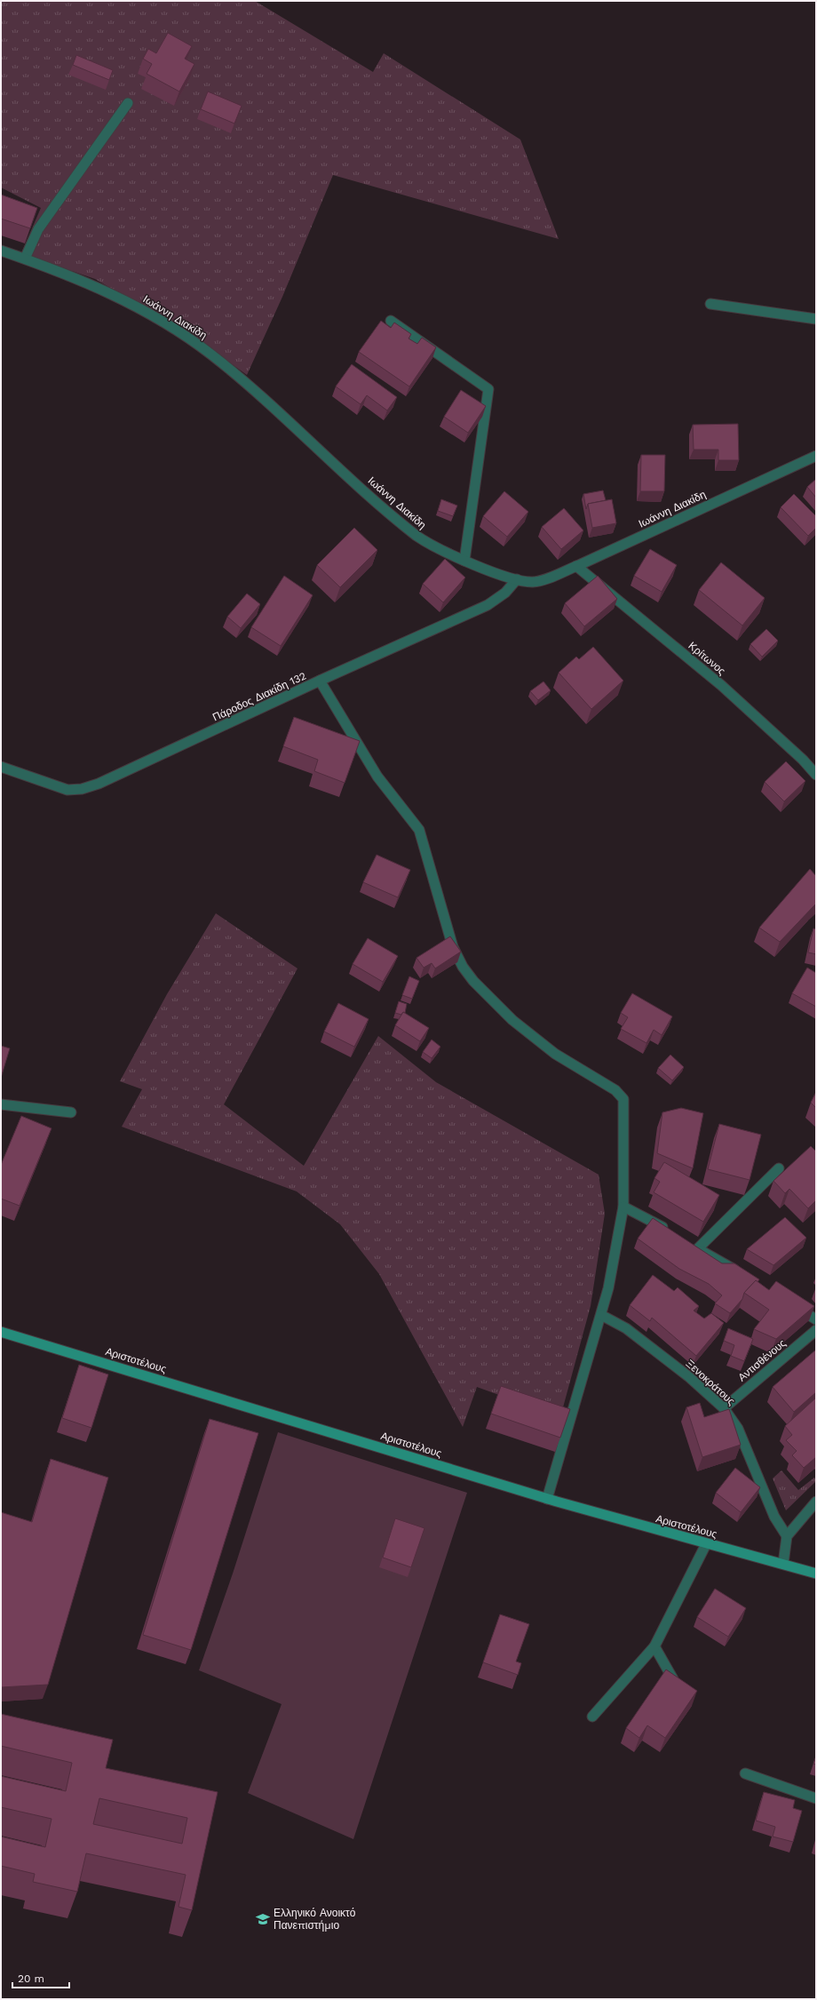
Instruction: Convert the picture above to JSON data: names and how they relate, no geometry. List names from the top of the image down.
{
  "streets": {
    "main road": ["Αριστοτέλους"],
    "street": [
      "Ιωάννη Διακίδη",
      "Κρίτωνος",
      "Πάροδος Διακίδη 132",
      "Αντισθένους",
      "Ξενοκράτους"
    ]
  },
  "crossings": [
    ["Ιωάννη Διακίδη", "Κρίτωνος"],
    ["Ιωάννη Διακίδη", "Πάροδος Διακίδη 132"],
    ["Αντισθένους", "Ξενοκράτους"]
  ],
  "places": {
    "school or university": ["Ελληνικό Ανοικτό Πανεπιστήμιο"]
  },
  "scale_bar": "20 m"
}
